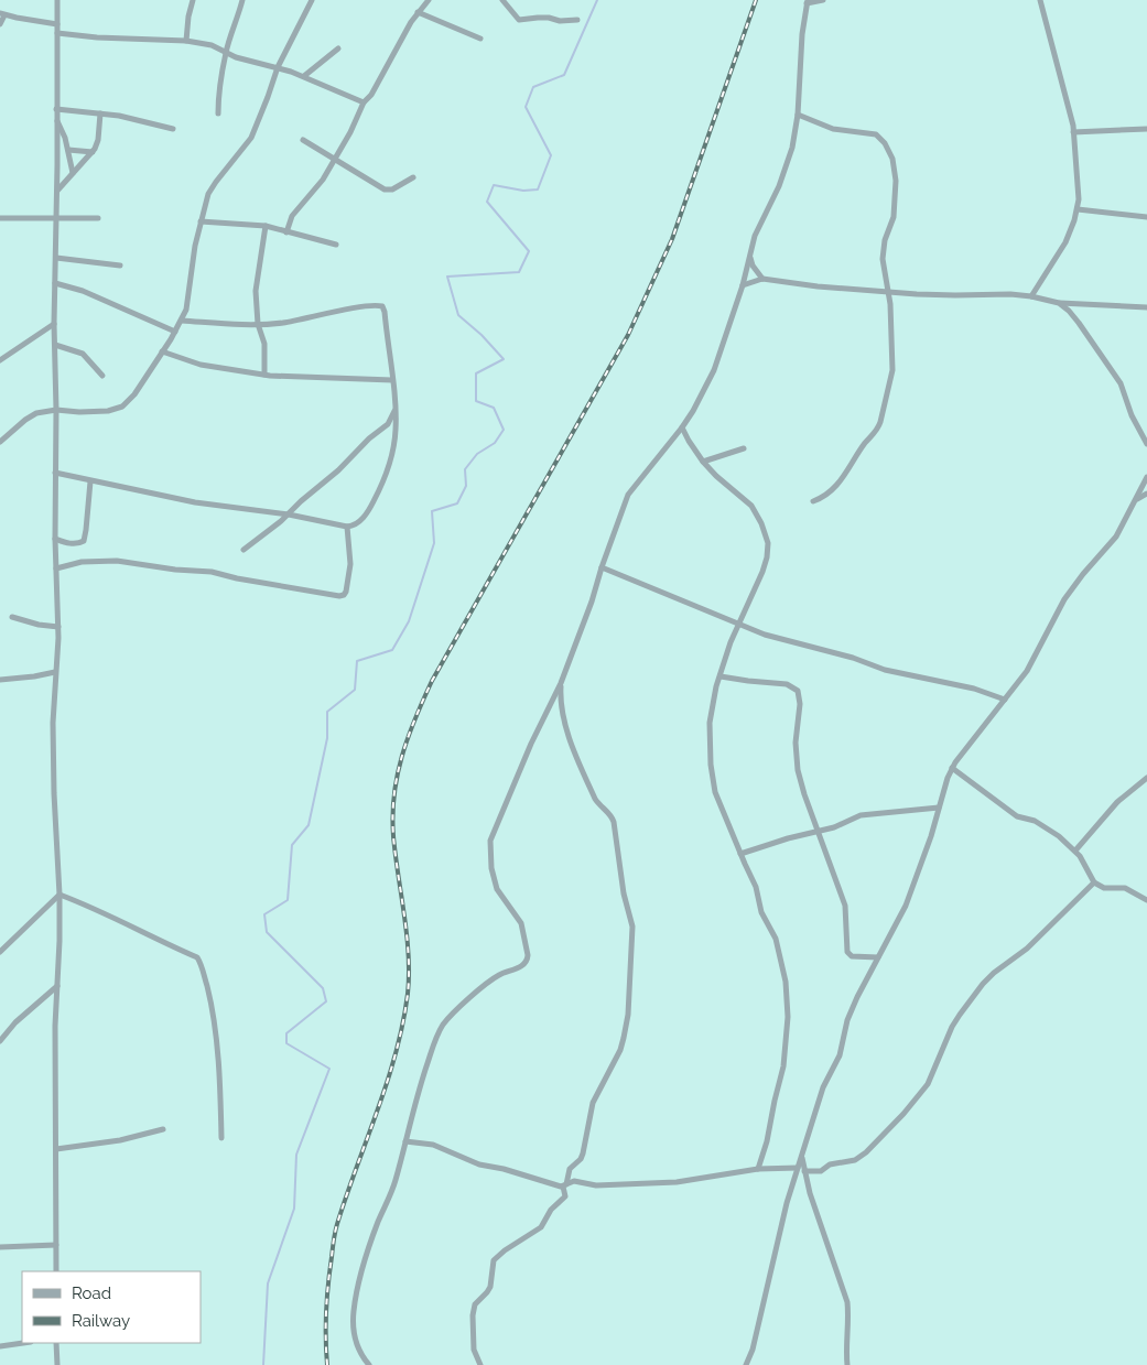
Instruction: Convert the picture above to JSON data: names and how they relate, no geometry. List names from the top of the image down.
{
  "legend": ["Road", "Railway"]
}
